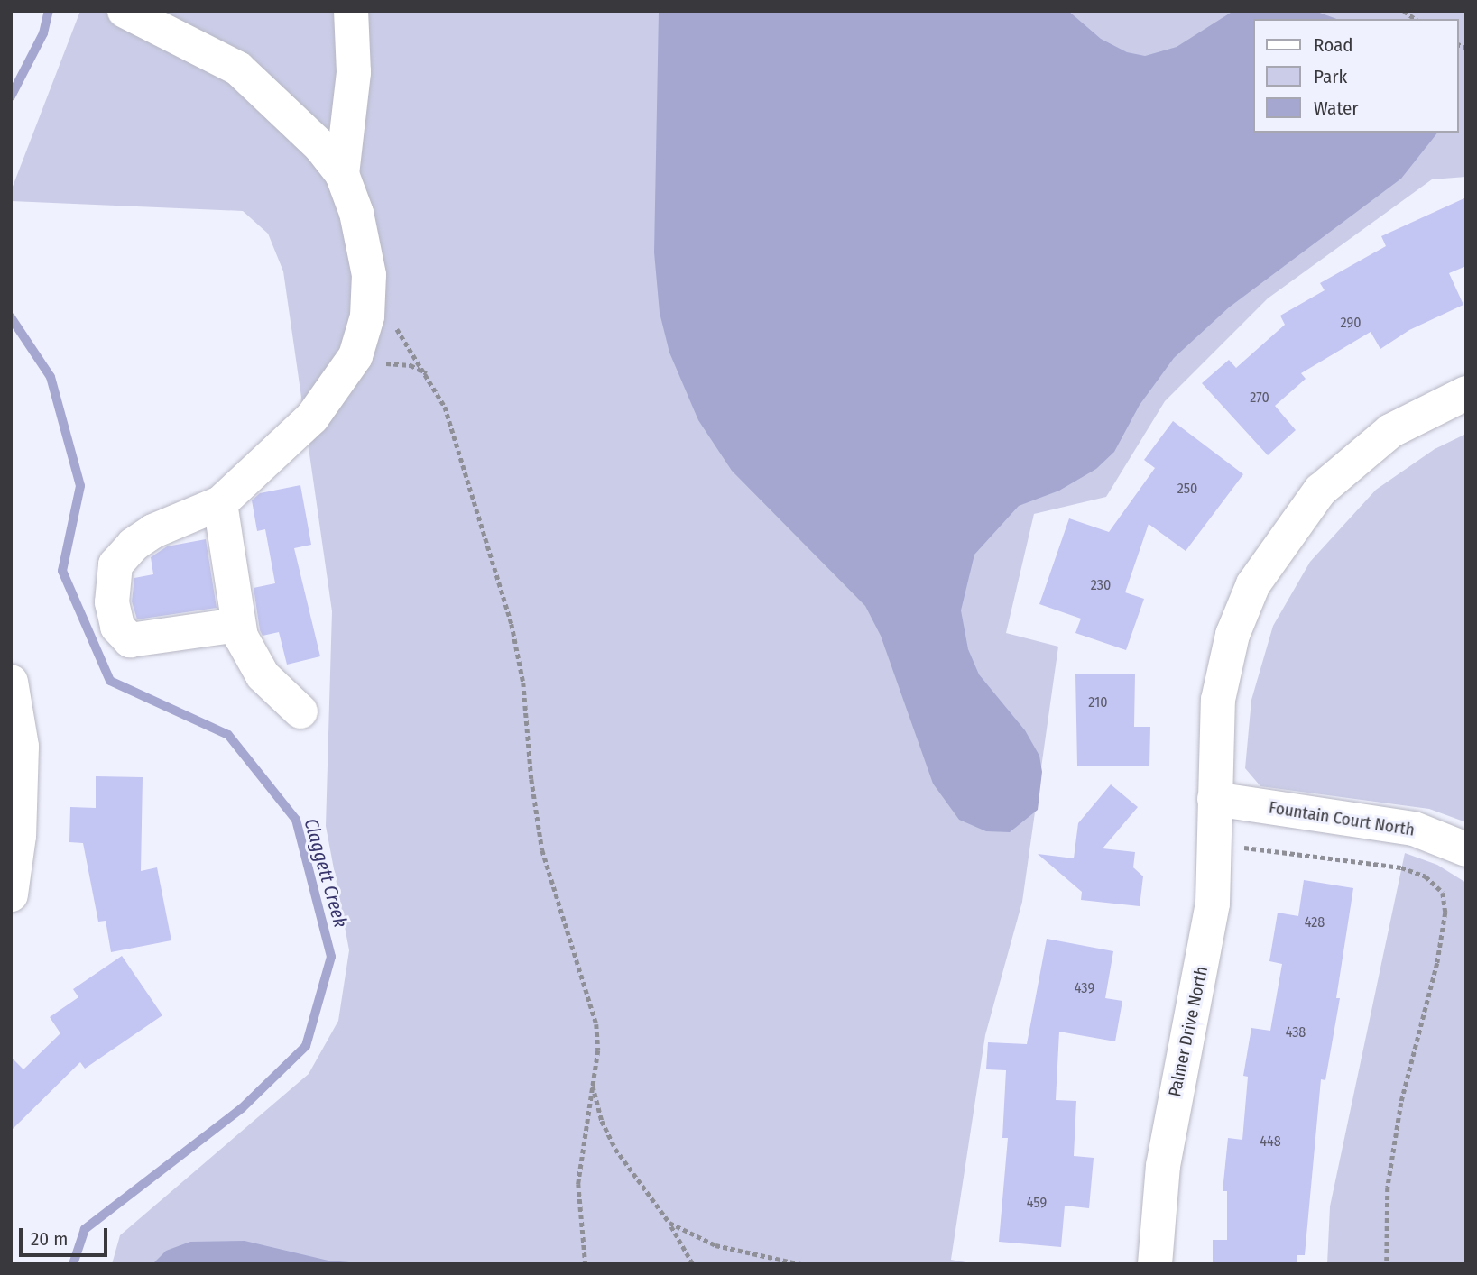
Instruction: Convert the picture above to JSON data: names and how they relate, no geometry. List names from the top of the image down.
{
  "streets": {
    "street": ["Fountain Court North", "Palmer Drive North"]
  },
  "crossings": [
    ["Fountain Court North", "Palmer Drive North"]
  ],
  "water": ["Claggett Creek"],
  "house_numbers": [
    "290",
    "270",
    "250",
    "230",
    "210",
    "428",
    "439",
    "438",
    "448",
    "459"
  ],
  "legend": ["Road", "Park", "Water"],
  "scale_bar": "20 m"
}
